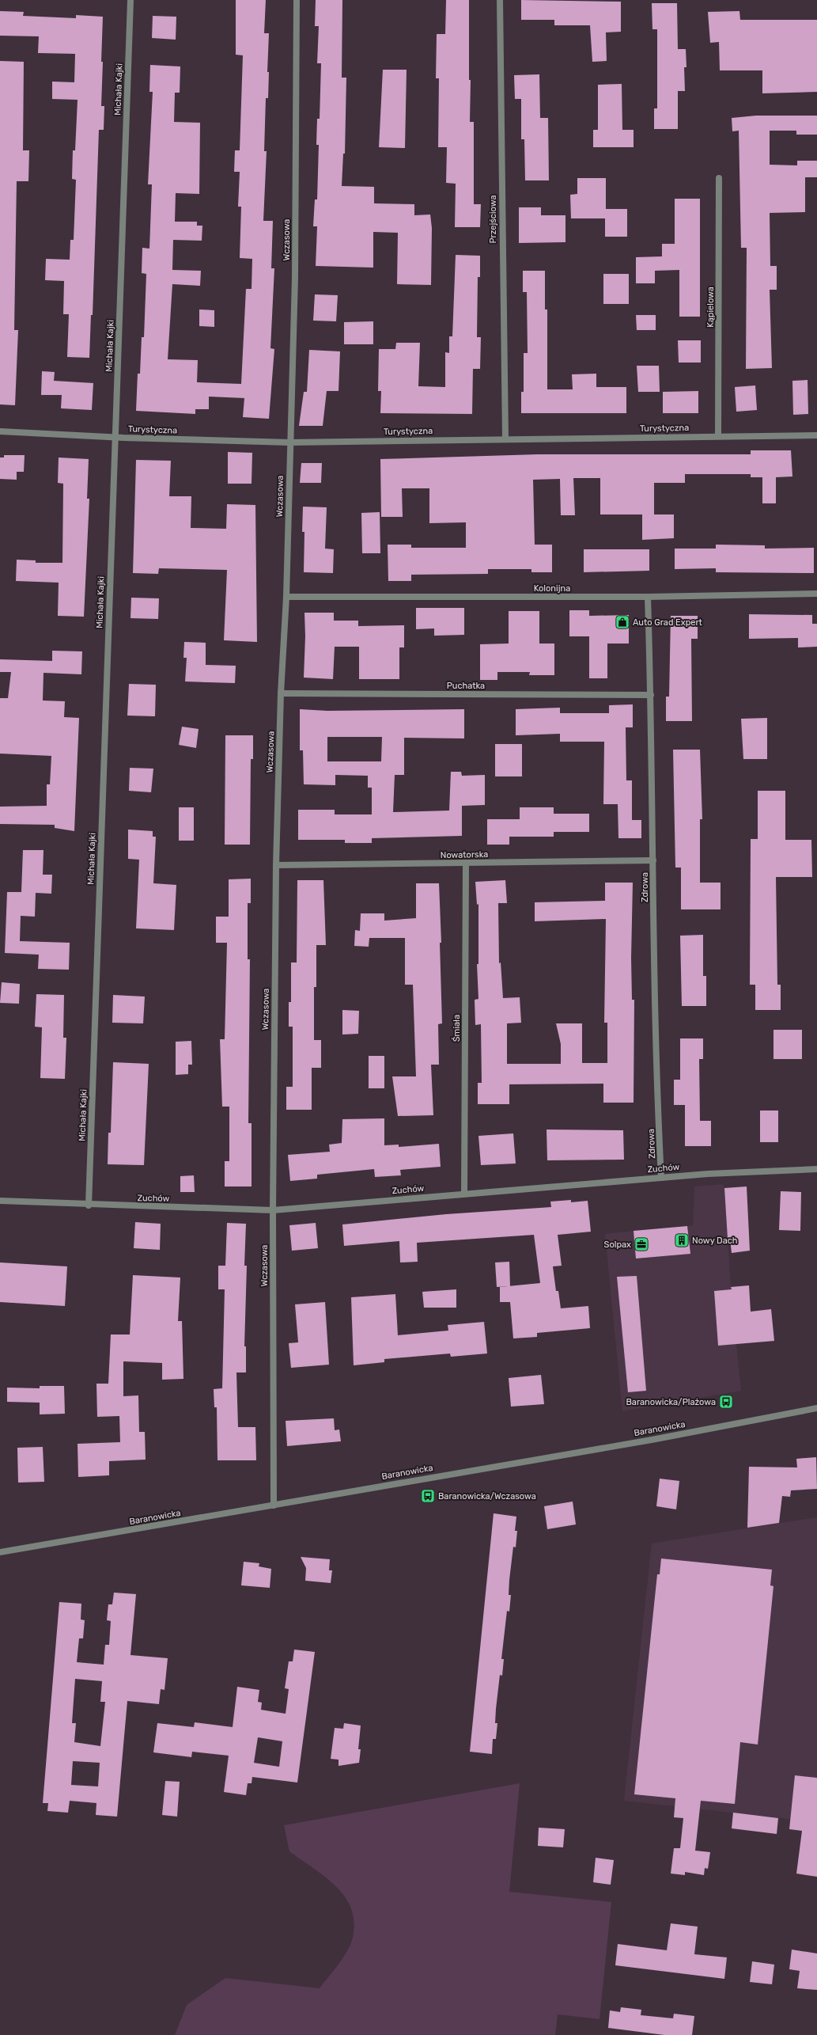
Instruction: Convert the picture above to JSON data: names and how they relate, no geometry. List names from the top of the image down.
{
  "streets": {
    "street": [
      "Michała Kajki",
      "Przejściowa",
      "Wczasowa",
      "Kąpielowa",
      "Turystyczna",
      "Kolonijna",
      "Puchatka",
      "Nowatorska",
      "Zdrowa",
      "Śmiała",
      "Zuchów",
      "Baranowicka"
    ]
  },
  "crossings": [
    ["Michała Kajki", "Turystyczna"],
    ["Michała Kajki", "Zuchów"],
    ["Przejściowa", "Turystyczna"],
    ["Wczasowa", "Turystyczna"],
    ["Wczasowa", "Kolonijna"],
    ["Wczasowa", "Puchatka"],
    ["Wczasowa", "Nowatorska"],
    ["Wczasowa", "Zuchów"],
    ["Wczasowa", "Baranowicka"],
    ["Kąpielowa", "Turystyczna"],
    ["Kolonijna", "Zdrowa"],
    ["Puchatka", "Zdrowa"],
    ["Nowatorska", "Zdrowa"],
    ["Nowatorska", "Śmiała"],
    ["Zdrowa", "Zuchów"],
    ["Śmiała", "Zuchów"]
  ],
  "places": {
    "shop": ["Auto Grad Expert"],
    "building": ["Nowy Dach"],
    "office": ["Solpax"],
    "bus stop": ["Baranowicka/Plażowa", "Baranowicka/Wczasowa"]
  }
}
